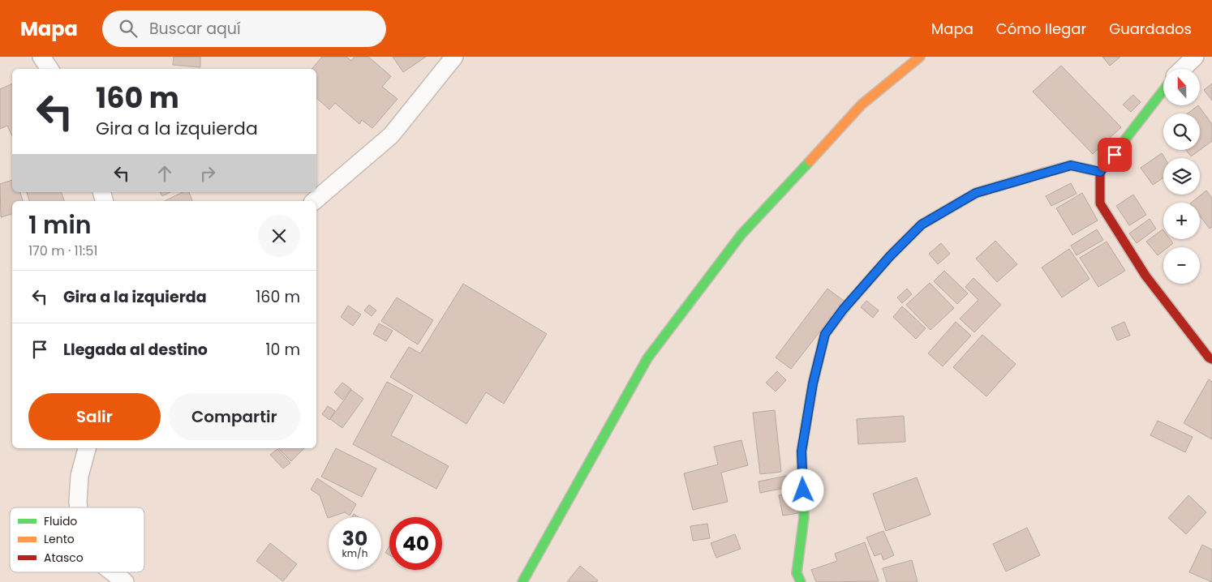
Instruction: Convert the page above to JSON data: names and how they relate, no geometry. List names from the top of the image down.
{
  "legend": ["Fluido", "Lento", "Atasco"],
  "north": "top",
  "page": {
    "header": "Mapa",
    "search": "Buscar aquí",
    "nav": ["Mapa", "Cómo llegar", "Guardados"],
    "map_buttons": ["+", "−"],
    "turn": ["160 m", "Gira a la izquierda"],
    "heading": ["1 min", "170 m · 11:51"],
    "list": [
      {
        "name": "Gira a la izquierda",
        "value": "160 m"
      },
      {
        "name": "Llegada al destino",
        "value": "10 m"
      }
    ],
    "buttons": ["Salir", "Compartir"],
    "speed": "30 km/h",
    "limit": "40"
  }
}
